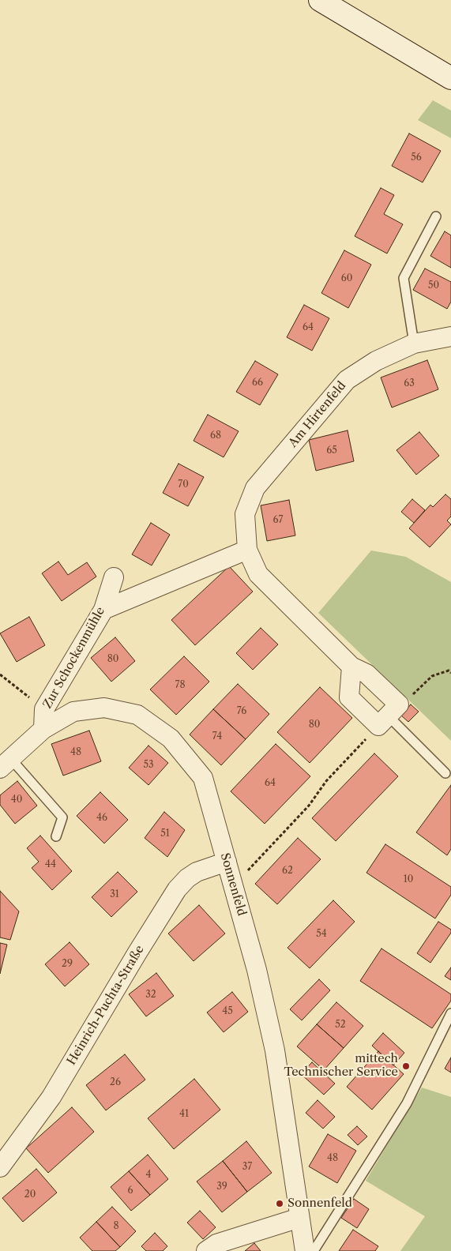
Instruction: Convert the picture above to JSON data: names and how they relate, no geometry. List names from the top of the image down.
{
  "streets": {
    "street": [
      "Am Hirtenfeld",
      "Zur Schockenmühle",
      "Sonnenfeld",
      "Heinrich-Puchta-Straße"
    ]
  },
  "crossings": [
    ["Zur Schockenmühle", "Sonnenfeld"],
    ["Sonnenfeld", "Heinrich-Puchta-Straße"]
  ],
  "places": ["mittech Technischer Service", "Sonnenfeld"],
  "house_numbers": [
    "56",
    "60",
    "50",
    "64",
    "66",
    "63",
    "68",
    "65",
    "70",
    "67",
    "80",
    "78",
    "76",
    "80",
    "74",
    "48",
    "53",
    "64",
    "40",
    "46",
    "51",
    "44",
    "62",
    "10",
    "31",
    "54",
    "29",
    "32",
    "45",
    "52",
    "26",
    "41",
    "48",
    "37",
    "4",
    "39",
    "6",
    "20",
    "8"
  ]
}
